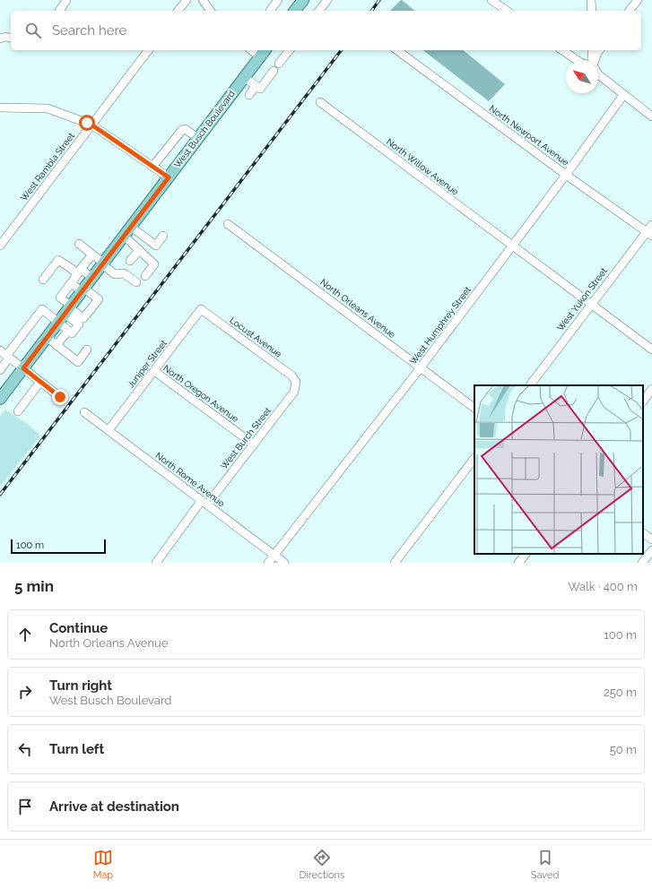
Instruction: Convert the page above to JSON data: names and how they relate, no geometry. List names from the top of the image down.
{
  "streets": {
    "main road": ["West Busch Boulevard"],
    "street": [
      "North Newport Avenue",
      "West Rambla Street",
      "North Willow Avenue",
      "West Yukon Street",
      "North Orleans Avenue",
      "West Humphrey Street",
      "Locust Avenue",
      "Juniper Street",
      "North Oregon Avenue",
      "West Burch Street",
      "North Rome Avenue"
    ]
  },
  "crossings": [
    ["North Newport Avenue", "West Yukon Street"],
    ["North Newport Avenue", "West Humphrey Street"],
    ["North Willow Avenue", "West Yukon Street"],
    ["North Willow Avenue", "West Humphrey Street"],
    ["North Orleans Avenue", "West Humphrey Street"],
    ["West Humphrey Street", "North Rome Avenue"],
    ["Locust Avenue", "Juniper Street"],
    ["Locust Avenue", "West Burch Street"],
    ["Juniper Street", "North Oregon Avenue"],
    ["Juniper Street", "North Rome Avenue"],
    ["North Oregon Avenue", "West Burch Street"],
    ["West Burch Street", "North Rome Avenue"]
  ],
  "scale_bar": "100 m",
  "north": "top left",
  "page": {
    "search": "Search here",
    "scale": "100 m",
    "heading": ["5 min", "Walk · 400 m"],
    "list": [
      ["Continue", "North Orleans Avenue", "100 m"],
      ["Turn right", "West Busch Boulevard", "250 m"],
      ["Turn left", "50 m"],
      "Arrive at destination"
    ],
    "nav": ["Map", "Directions", "Saved"]
  }
}
